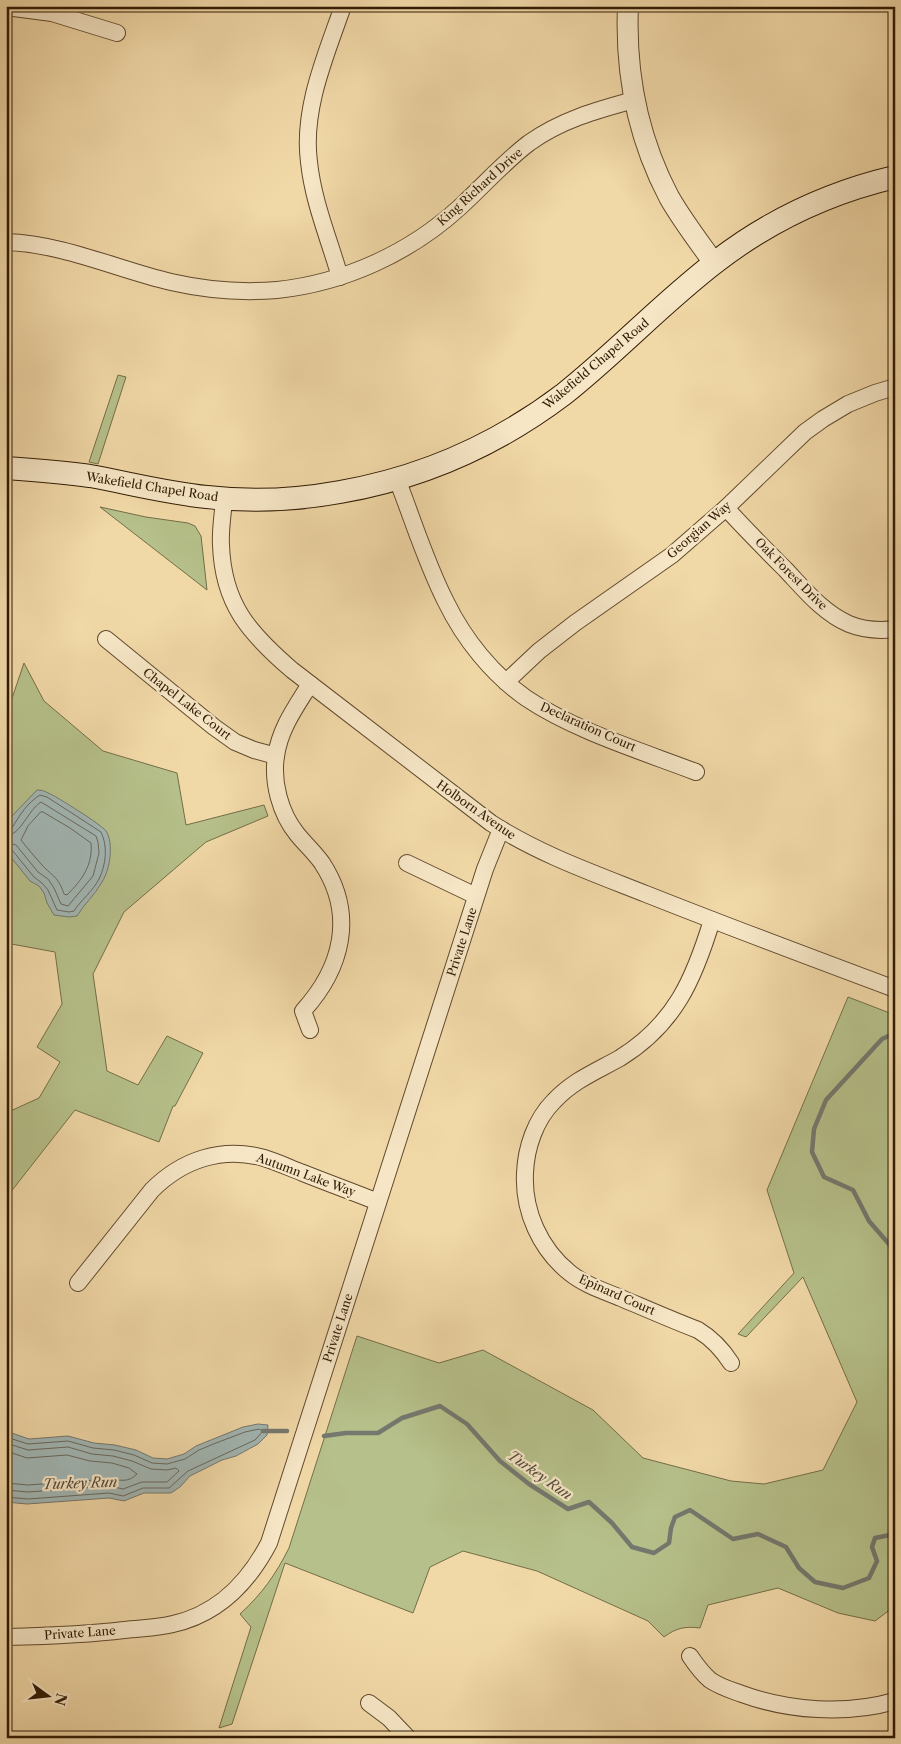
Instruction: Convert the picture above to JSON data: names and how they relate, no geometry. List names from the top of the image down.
{
  "streets": {
    "main road": ["Wakefield Chapel Road"],
    "street": [
      "King Richard Drive",
      "Georgian Way",
      "Oak Forest Drive",
      "Chapel Lake Court",
      "Declaration Court",
      "Holborn Avenue",
      "Private Lane",
      "Autumn Lake Way",
      "Epinard Court"
    ]
  },
  "crossings": [
    ["Wakefield Chapel Road", "Declaration Court"],
    ["Wakefield Chapel Road", "Holborn Avenue"],
    ["Georgian Way", "Oak Forest Drive"],
    ["Georgian Way", "Declaration Court"],
    ["Holborn Avenue", "Private Lane"],
    ["Holborn Avenue", "Epinard Court"],
    ["Private Lane", "Autumn Lake Way"]
  ],
  "water": ["Turkey Run"],
  "north": "right"
}
